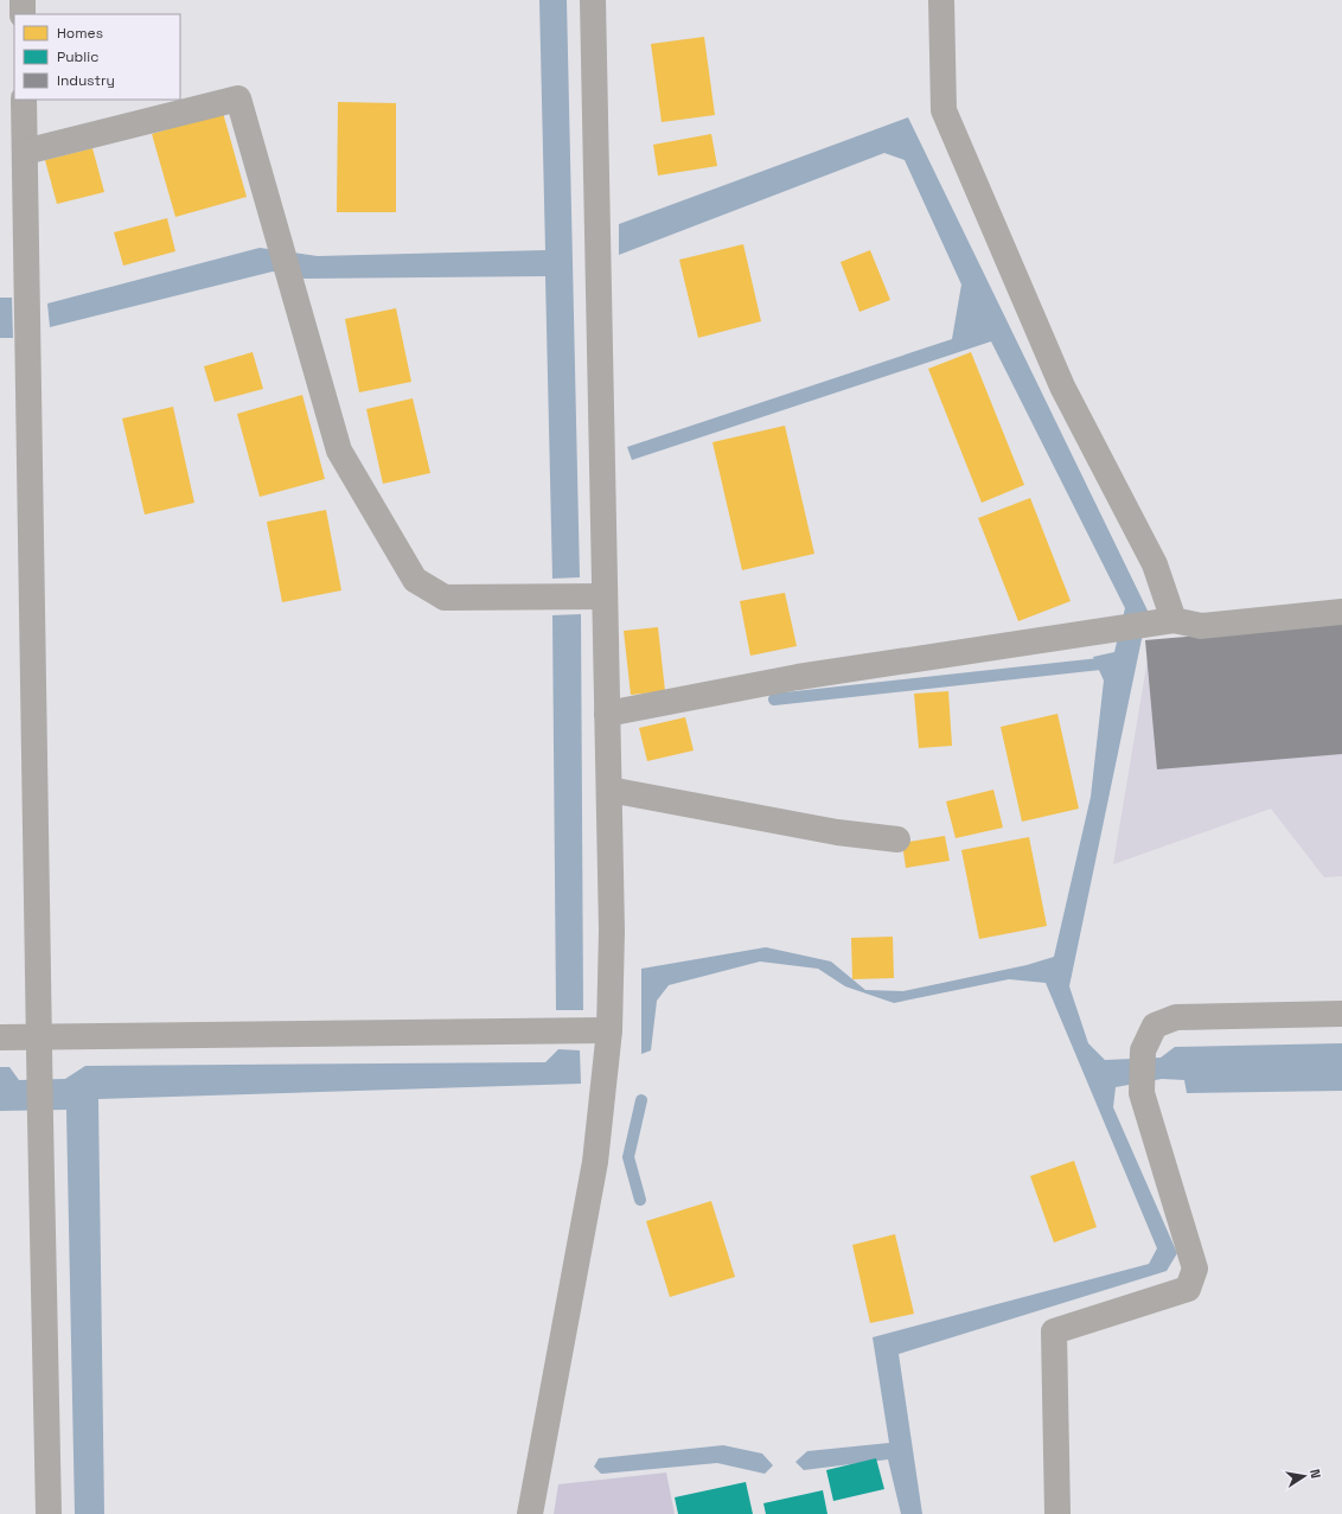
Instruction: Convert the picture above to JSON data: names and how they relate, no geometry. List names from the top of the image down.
{
  "legend": ["Homes", "Public", "Industry"],
  "north": "right"
}
